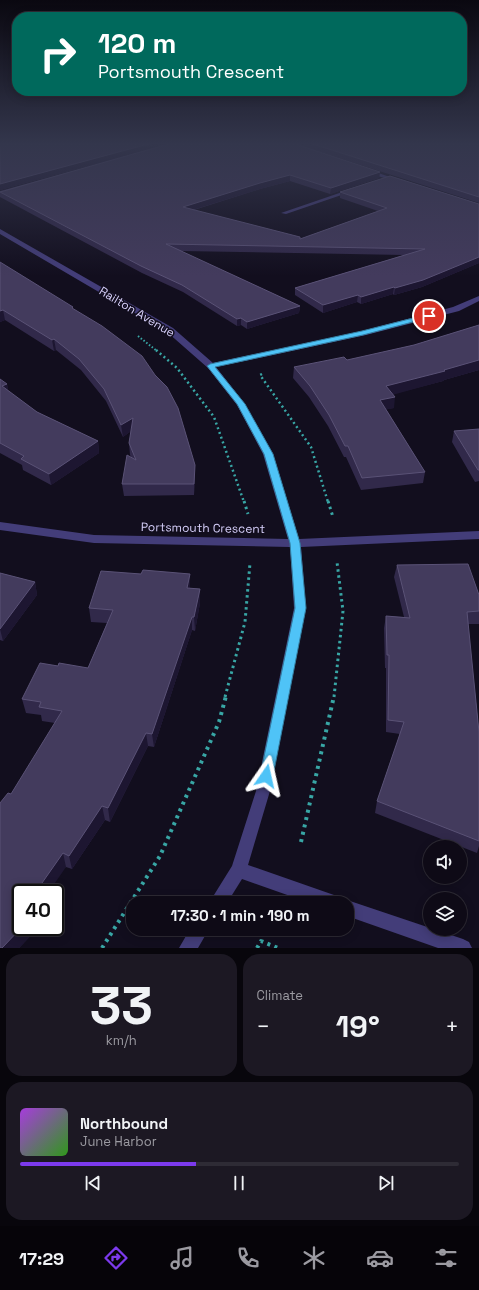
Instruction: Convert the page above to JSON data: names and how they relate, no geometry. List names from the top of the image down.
{
  "streets": {
    "street": ["Railton Avenue", "Portsmouth Crescent"]
  },
  "crossings": [
    ["Railton Avenue", "Portsmouth Crescent"]
  ],
  "page": {
    "turn": ["120 m", "Portsmouth Crescent"],
    "limit": "40",
    "trip": "17:30 · 1 min · 190 m",
    "tile": [
      ["33", "km/h"],
      "Climate"
    ],
    "heat": ["−", "19°", "+"],
    "song": ["Northbound", "June Harbor"],
    "tabs": "17:29"
  }
}
